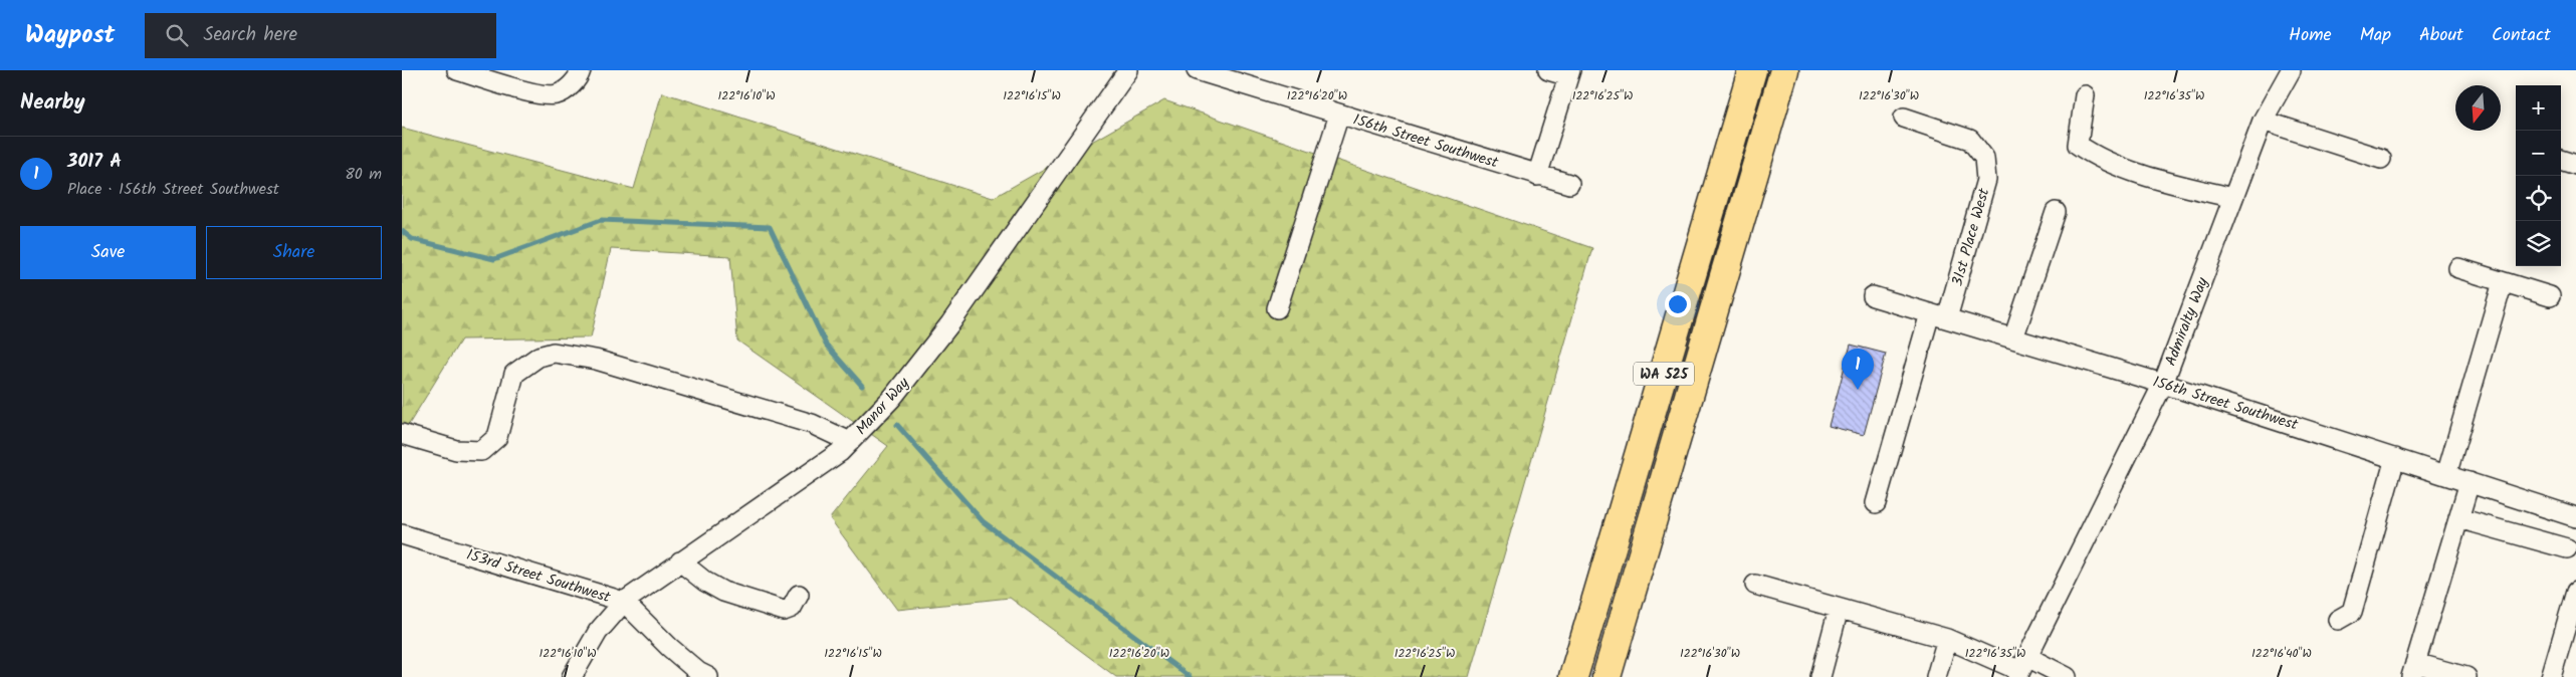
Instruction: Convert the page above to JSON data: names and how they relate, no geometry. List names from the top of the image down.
{
  "streets": {
    "highway": ["WA 525"],
    "street": [
      "156th Street Southwest",
      "31st Place West",
      "Admiralty Way",
      "Manor Way",
      "153rd Street Southwest"
    ]
  },
  "crossings": [
    ["156th Street Southwest", "31st Place West"],
    ["156th Street Southwest", "Admiralty Way"],
    ["Manor Way", "153rd Street Southwest"]
  ],
  "north": "bottom",
  "page": {
    "header": "Waypost",
    "search": "Search here",
    "nav": [
      "Home",
      "Map",
      "About",
      "Contact"
    ],
    "heading": "Nearby",
    "map_buttons": ["+", "−"],
    "list": [
      {
        "mark": "1",
        "name": "3017 A",
        "note": "Place · 156th Street Southwest",
        "value": "80 m"
      }
    ],
    "buttons": ["Save", "Share"],
    "pins": "1"
  },
  "coordinates": [
    "122°16'10\"W",
    "122°16'15\"W",
    "122°16'20\"W",
    "122°16'25\"W",
    "122°16'30\"W",
    "122°16'35\"W",
    "122°16'40\"W"
  ]
}
